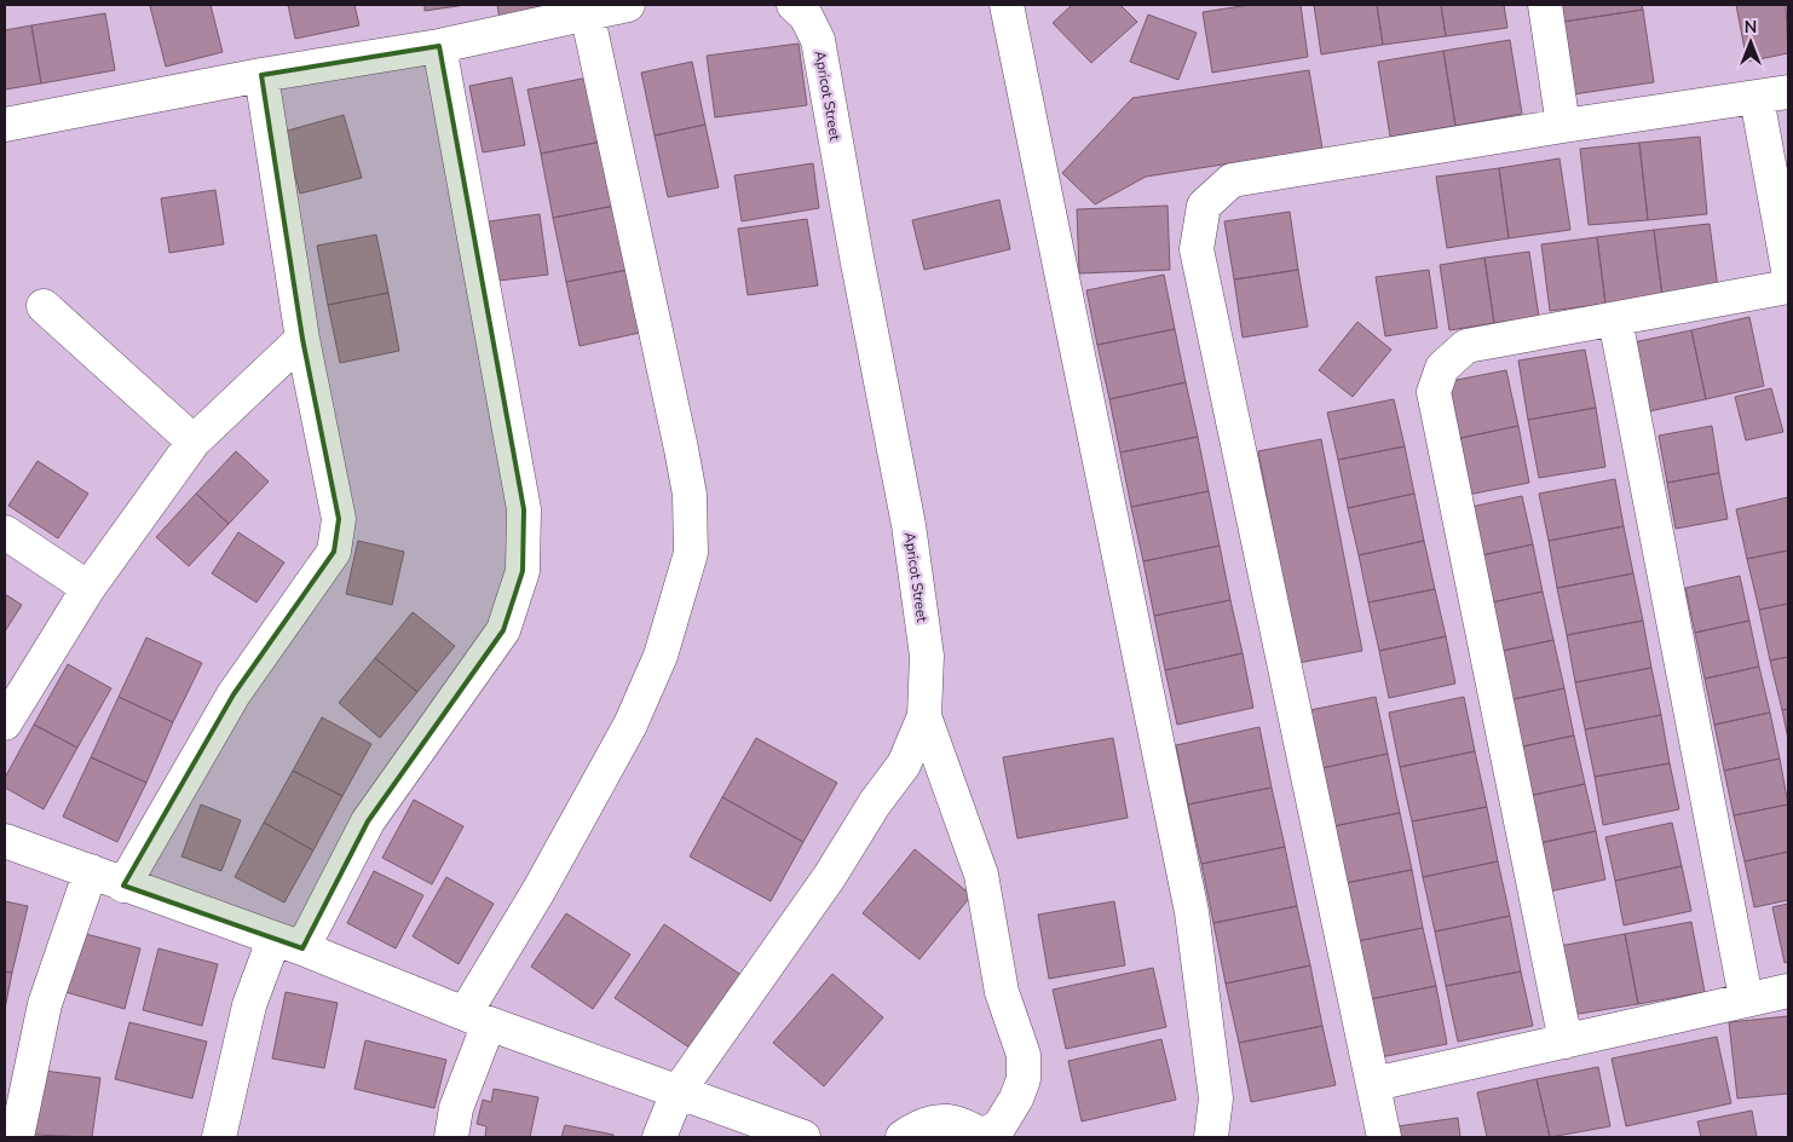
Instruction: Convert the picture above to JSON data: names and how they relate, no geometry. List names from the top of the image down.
{
  "streets": {
    "street": ["Apricot Street"]
  },
  "north": "top"
}
